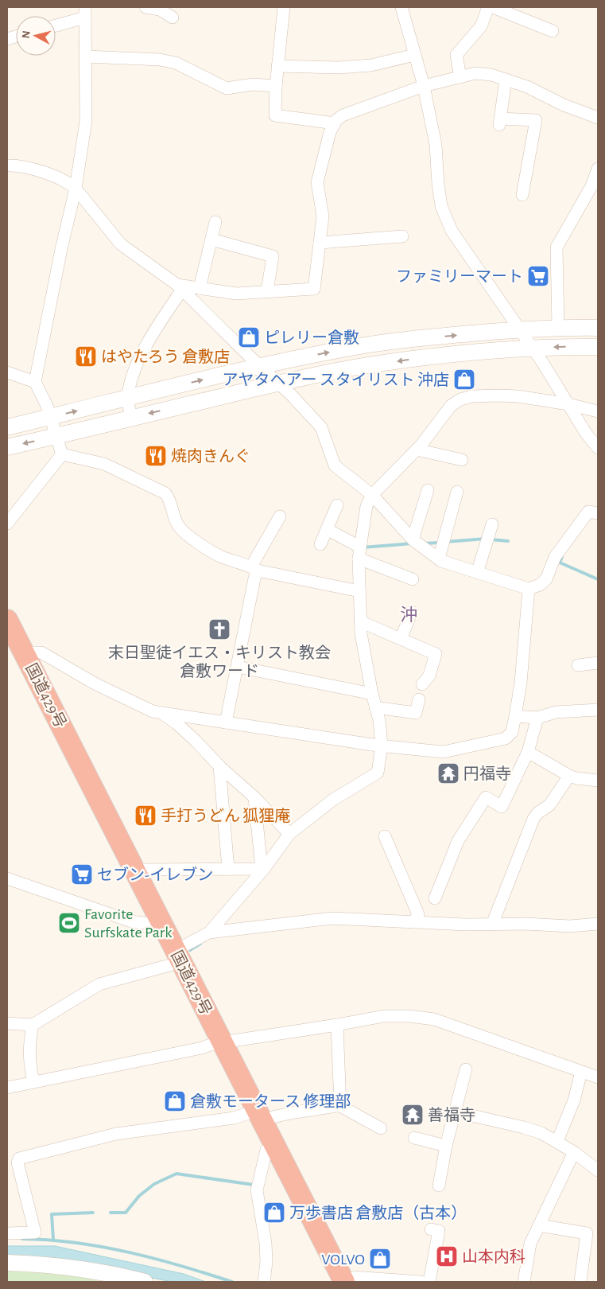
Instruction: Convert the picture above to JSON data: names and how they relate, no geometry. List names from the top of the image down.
{
  "streets": {
    "highway": ["国道429号"]
  },
  "districts": ["沖"],
  "places": {
    "supermarket": ["ファミリーマート", "セブン-イレブン"],
    "shop": [
      "ピレリー倉敷",
      "アヤタヘアー スタイリスト 沖店",
      "倉敷モータース 修理部",
      "万歩書店 倉敷店（古本）",
      "VOLVO"
    ],
    "restaurant": ["はやたろう 倉敷店", "焼肉きんぐ", "手打うどん 狐狸庵"],
    "church": ["末日聖徒イエス・キリスト教会 倉敷ワード"],
    "temple": ["円福寺", "善福寺"],
    "sports": ["Favorite Surfskate Park"],
    "hospital": ["山本内科"]
  },
  "north": "left"
}
